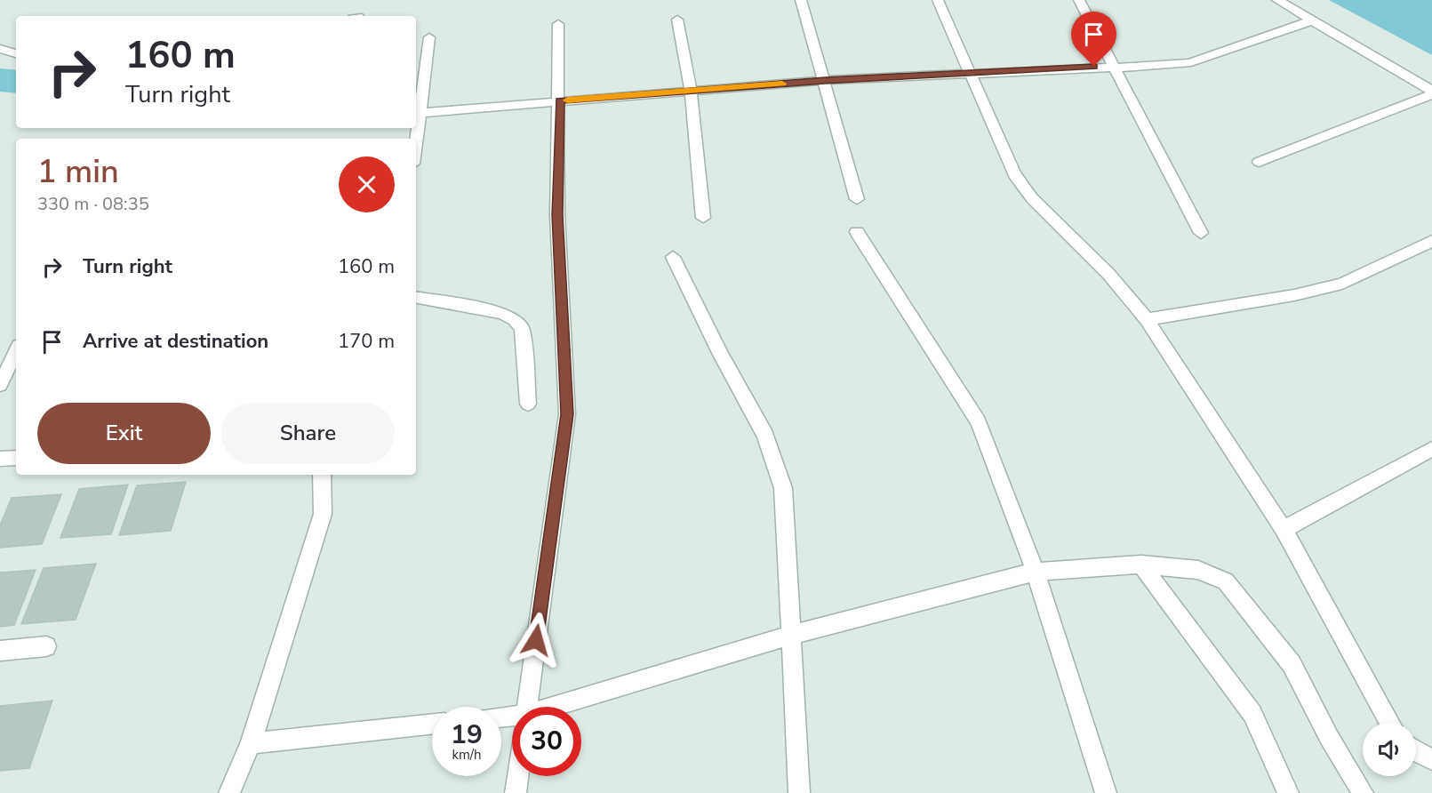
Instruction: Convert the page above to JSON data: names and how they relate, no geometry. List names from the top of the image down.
{
  "page": {
    "turn": ["160 m", "Turn right"],
    "heading": ["1 min", "330 m · 08:35"],
    "list": [
      {
        "name": "Turn right",
        "value": "160 m"
      },
      {
        "name": "Arrive at destination",
        "value": "170 m"
      }
    ],
    "buttons": ["Exit", "Share"],
    "speed": "19 km/h",
    "limit": "30"
  }
}
